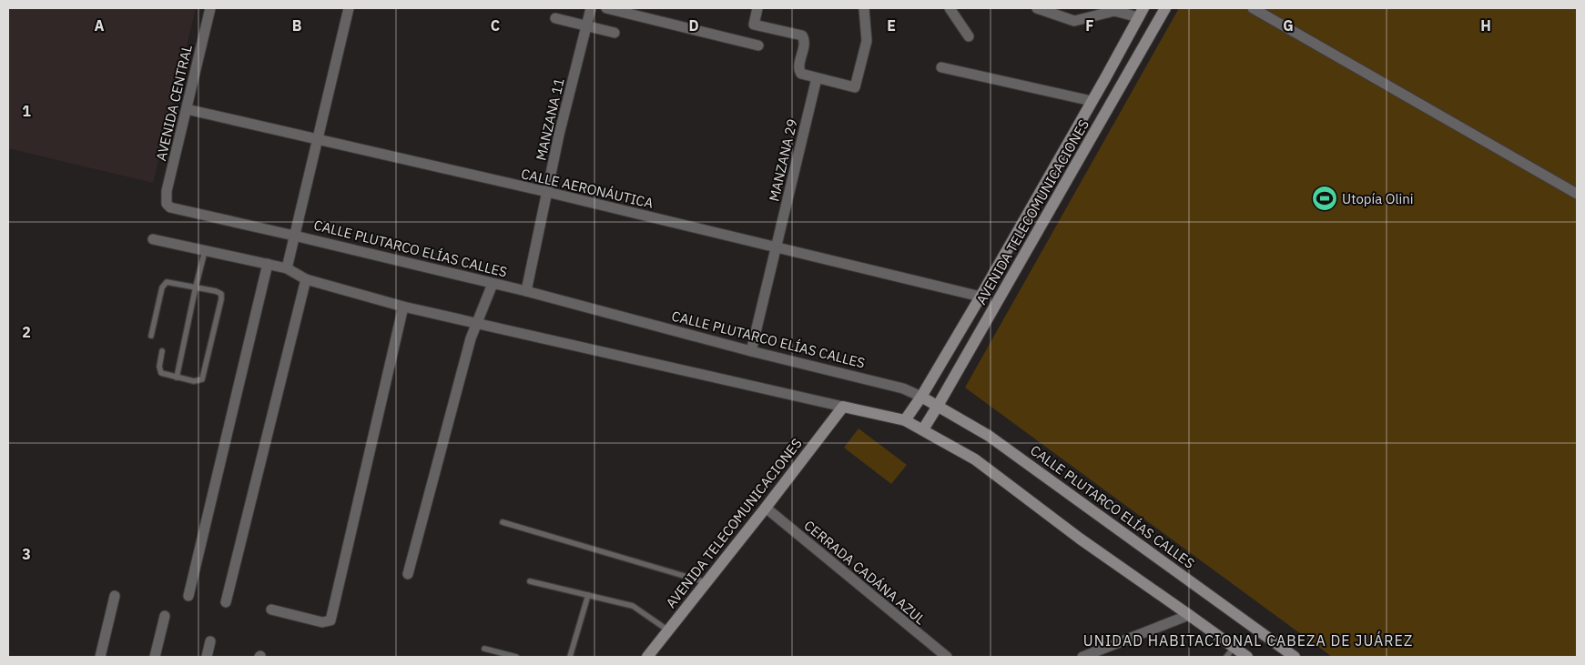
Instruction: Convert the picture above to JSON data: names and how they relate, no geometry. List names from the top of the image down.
{
  "streets": {
    "street": [
      "AVENIDA CENTRAL",
      "MANZANA 11",
      "MANZANA 29",
      "CALLE AERONÁUTICA",
      "AVENIDA TELECOMUNICACIONES",
      "CALLE PLUTARCO ELÍAS CALLES",
      "CERRADA CADÁNA AZUL"
    ]
  },
  "crossings": [
    ["AVENIDA CENTRAL", "CALLE AERONÁUTICA"],
    ["AVENIDA CENTRAL", "CALLE PLUTARCO ELÍAS CALLES"],
    ["MANZANA 11", "CALLE AERONÁUTICA"],
    ["MANZANA 11", "CALLE PLUTARCO ELÍAS CALLES"],
    ["MANZANA 29", "CALLE AERONÁUTICA"],
    ["MANZANA 29", "CALLE PLUTARCO ELÍAS CALLES"],
    ["CALLE AERONÁUTICA", "AVENIDA TELECOMUNICACIONES"],
    ["AVENIDA TELECOMUNICACIONES", "CALLE PLUTARCO ELÍAS CALLES"],
    ["AVENIDA TELECOMUNICACIONES", "CERRADA CADÁNA AZUL"]
  ],
  "districts": ["UNIDAD HABITACIONAL CABEZA DE JUÁREZ"],
  "places": {
    "sports": ["Utopía Olini"]
  },
  "grid": {
    "columns": [
      "A",
      "B",
      "C",
      "D",
      "E",
      "F",
      "G",
      "H"
    ],
    "rows": ["1", "2", "3"]
  }
}
